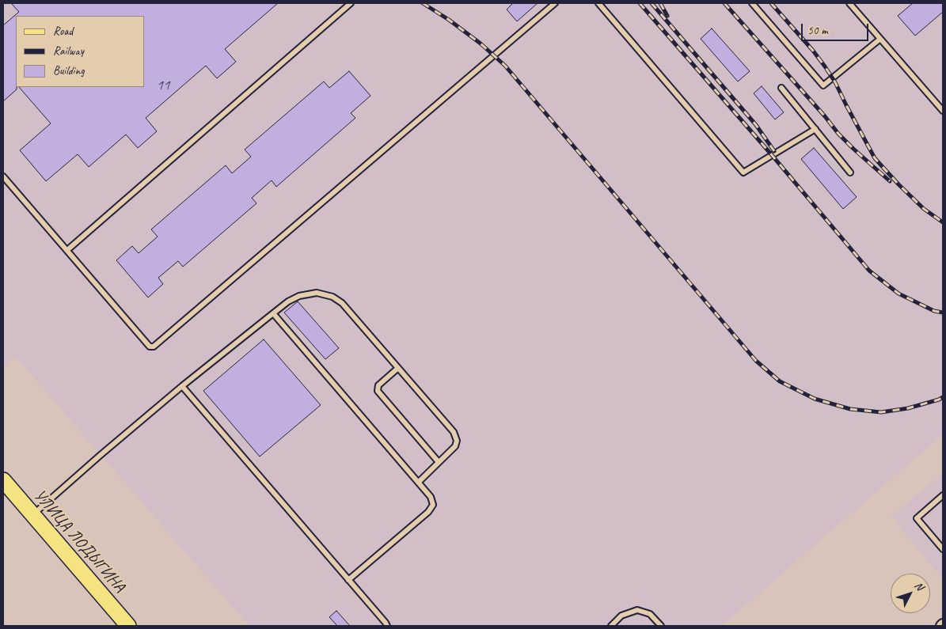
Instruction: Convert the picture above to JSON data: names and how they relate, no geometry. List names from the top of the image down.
{
  "streets": {
    "main road": ["УЛИЦА ЛОДЫГИНА"]
  },
  "house_numbers": ["11"],
  "legend": ["Road", "Railway", "Building"],
  "scale_bar": "50 m",
  "north": "top right"
}
